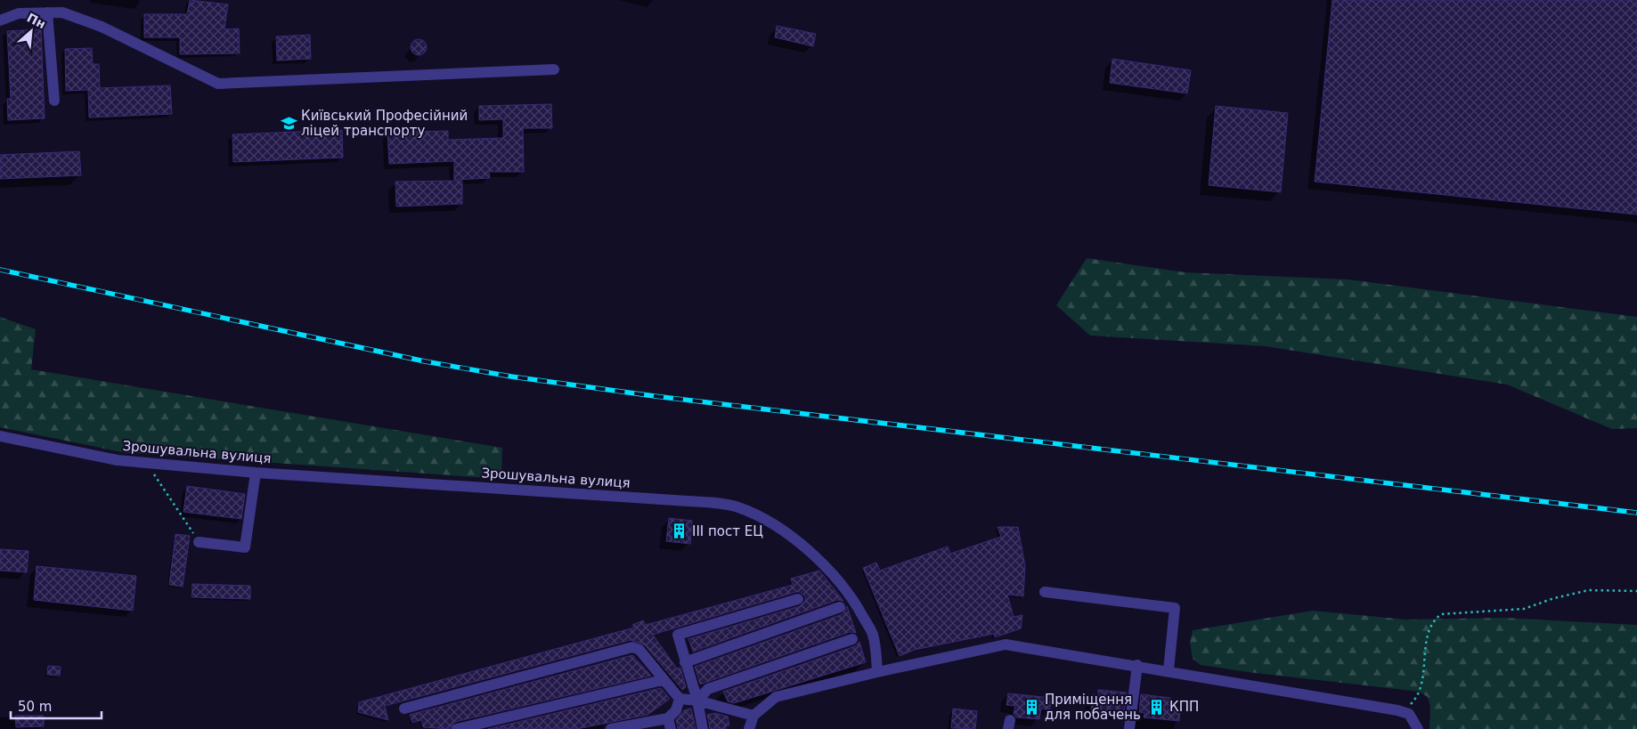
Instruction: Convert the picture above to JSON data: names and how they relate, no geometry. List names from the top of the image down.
{
  "streets": {
    "street": ["Зрошувальна вулиця"]
  },
  "places": {
    "school or university": ["Київський Професійний ліцей транспорту"],
    "building": ["III пост ЕЦ", "КПП", "Приміщення для побачень"]
  },
  "scale_bar": "50 m",
  "north": "top right"
}
